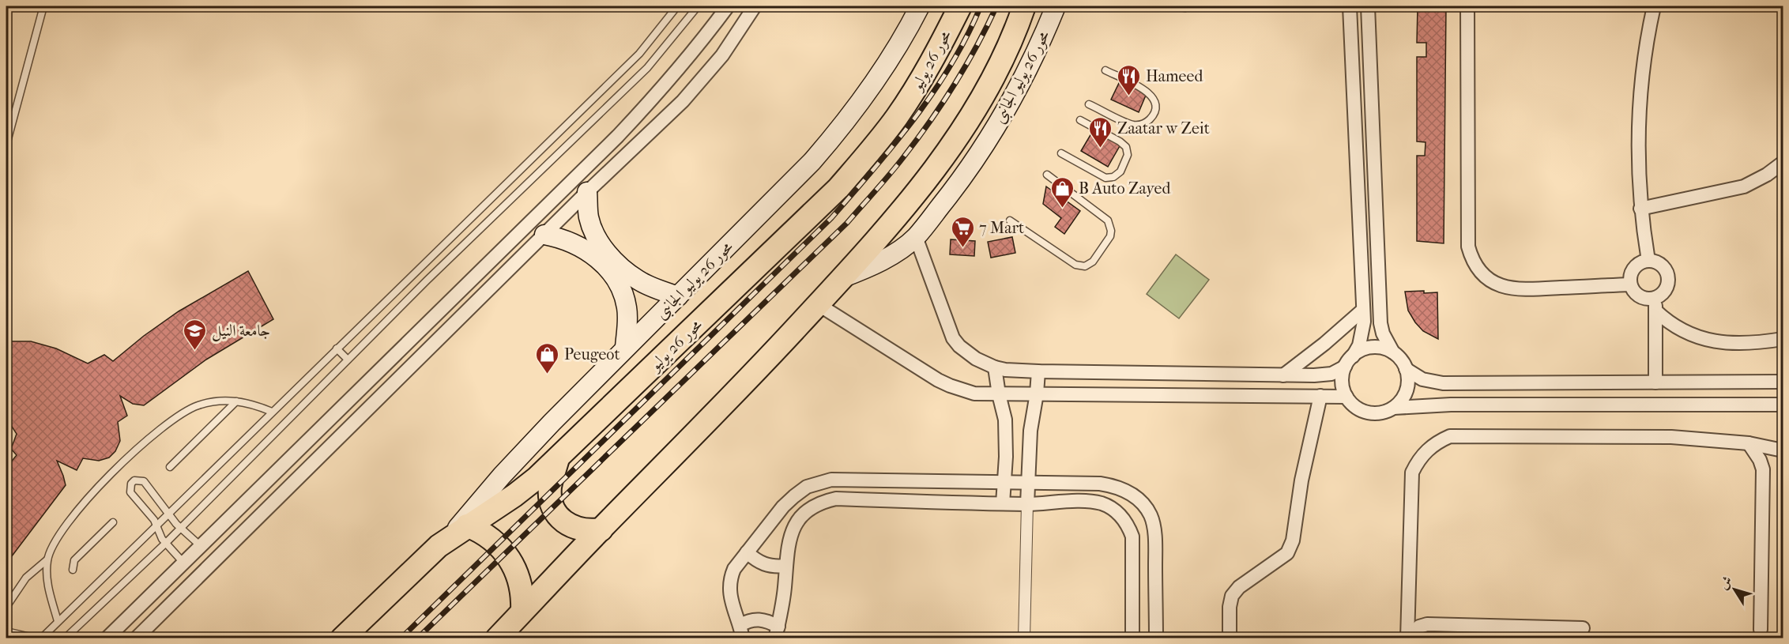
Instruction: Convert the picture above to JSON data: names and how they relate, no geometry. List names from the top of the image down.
{
  "streets": {
    "highway": ["محور 26 يوليو"],
    "main road": ["محور 26 يوليو الجانبى"]
  },
  "crossings": [
    ["محور 26 يوليو", "محور 26 يوليو الجانبى"]
  ],
  "places": {
    "restaurant": ["Hameed", "Zaatar w Zeit"],
    "shop": ["B Auto Zayed", "Peugeot"],
    "supermarket": ["7 Mart"],
    "school or university": ["جامعة النيل"]
  },
  "north": "top left"
}
